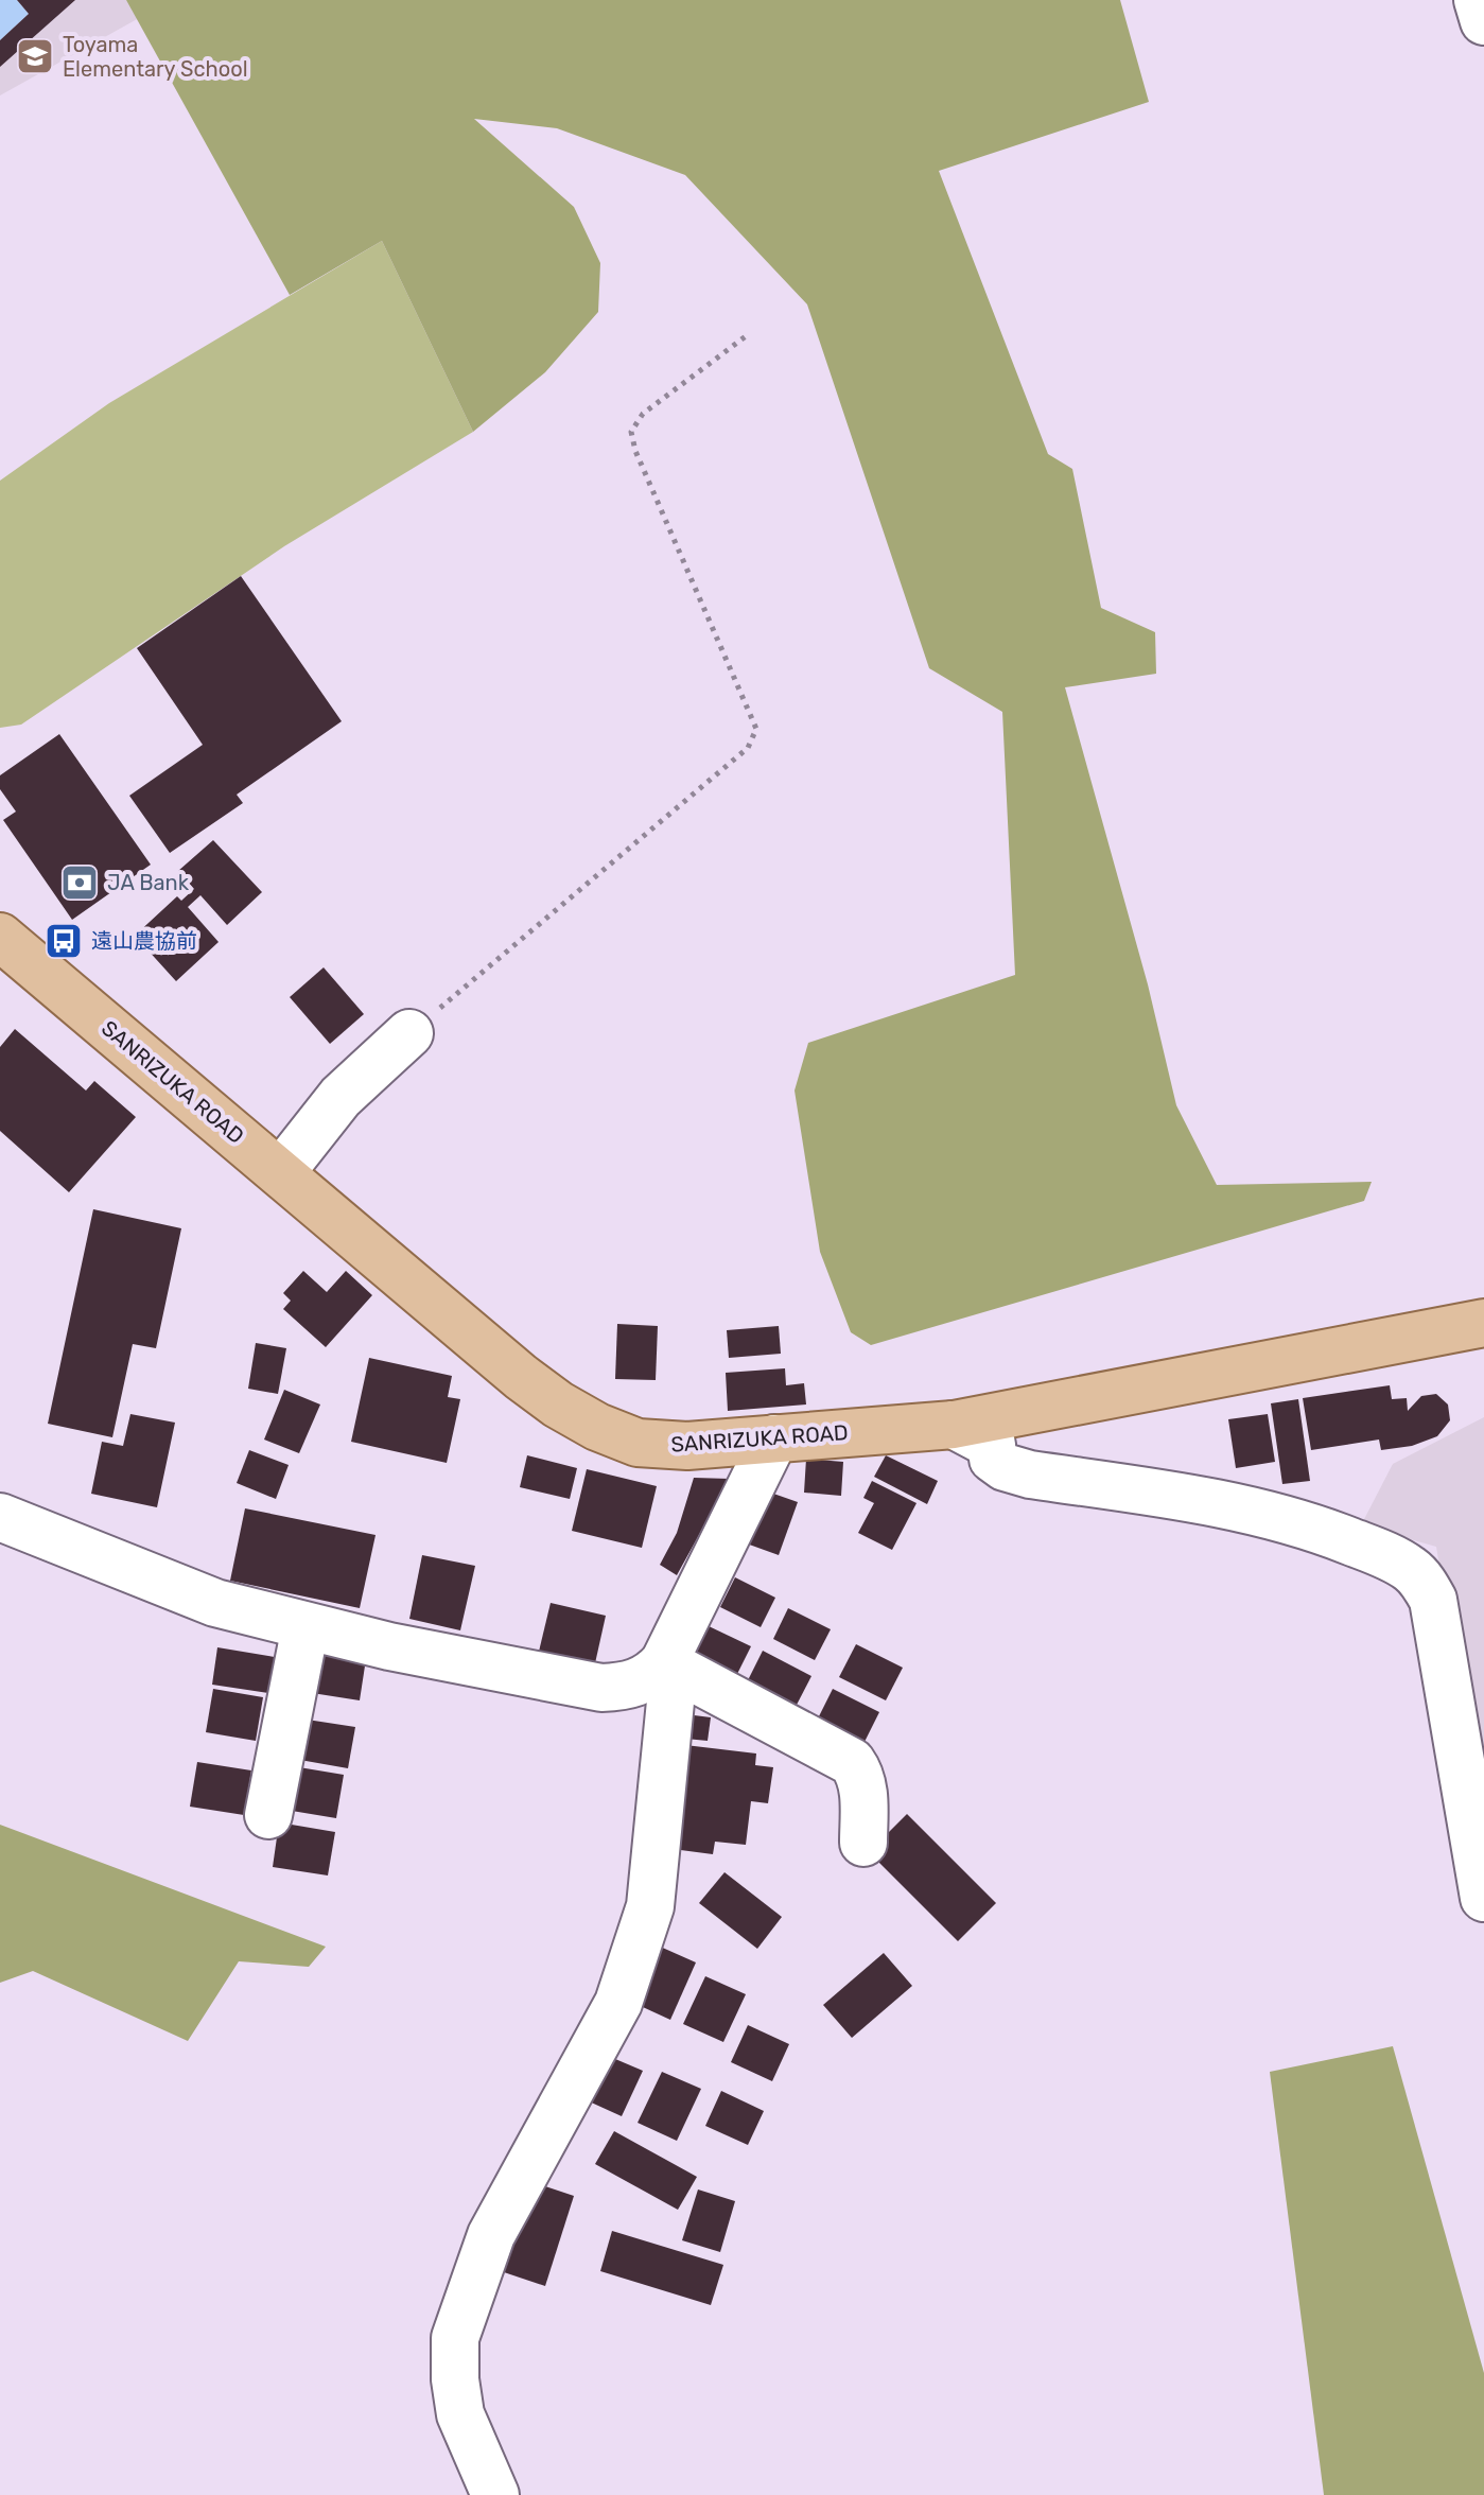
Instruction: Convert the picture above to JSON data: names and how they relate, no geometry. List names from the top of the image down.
{
  "streets": {
    "main road": ["SANRIZUKA ROAD"]
  },
  "places": {
    "school or university": ["Toyama Elementary School"],
    "bank": ["JA Bank"],
    "bus stop": ["遠山農協前"]
  }
}
